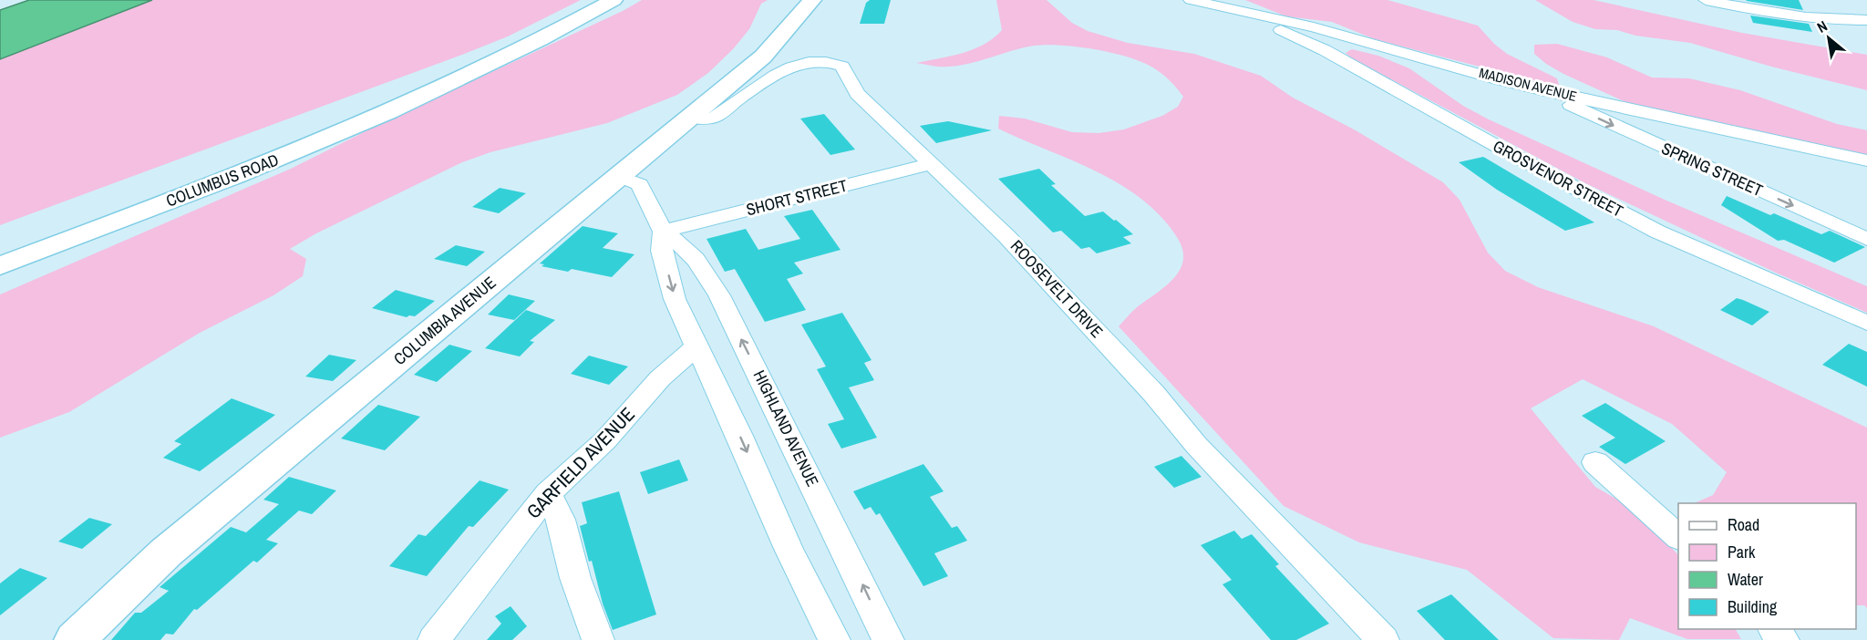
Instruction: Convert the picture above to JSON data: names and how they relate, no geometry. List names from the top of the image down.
{
  "streets": {
    "main road": ["COLUMBUS ROAD", "COLUMBIA AVENUE"],
    "street": [
      "MADISON AVENUE",
      "SPRING STREET",
      "GROSVENOR STREET",
      "SHORT STREET",
      "ROOSEVELT DRIVE",
      "HIGHLAND AVENUE",
      "GARFIELD AVENUE"
    ]
  },
  "crossings": [
    ["MADISON AVENUE", "SPRING STREET"],
    ["MADISON AVENUE", "GROSVENOR STREET"],
    ["SHORT STREET", "ROOSEVELT DRIVE"],
    ["SHORT STREET", "HIGHLAND AVENUE"],
    ["ROOSEVELT DRIVE", "COLUMBIA AVENUE"]
  ],
  "legend": [
    "Road",
    "Park",
    "Water",
    "Building"
  ],
  "north": "top left"
}
